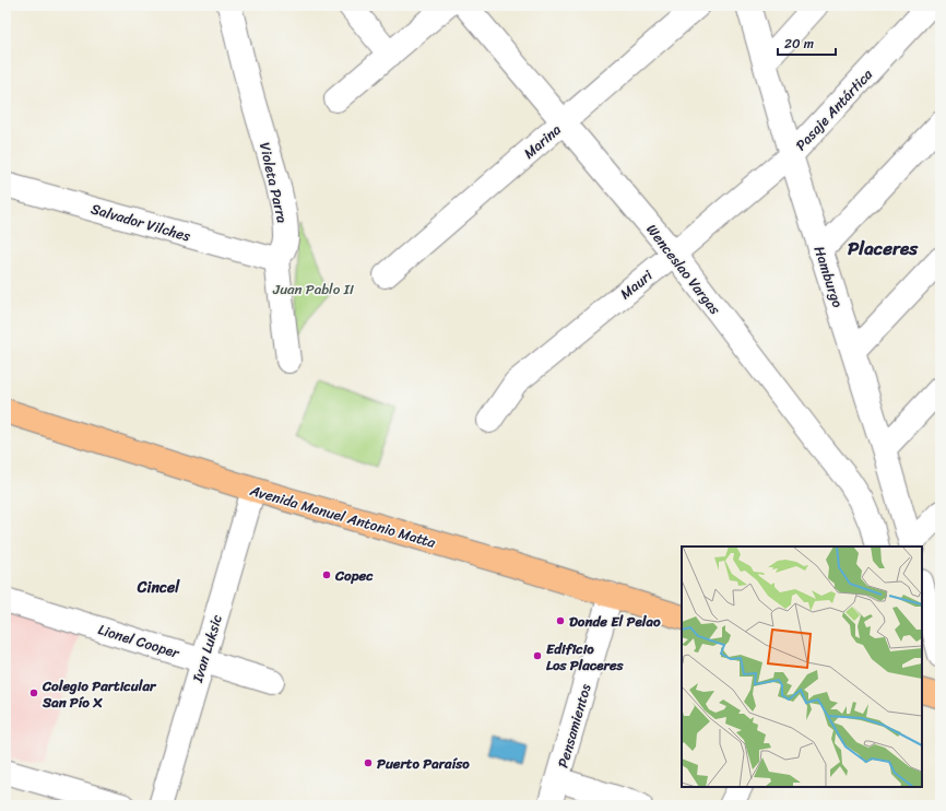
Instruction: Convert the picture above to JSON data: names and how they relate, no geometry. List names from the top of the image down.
{
  "streets": {
    "main road": ["Avenida Manuel Antonio Matta"],
    "street": [
      "Pasaje Antártica",
      "Marina",
      "Violeta Parra",
      "Salvador Vilches",
      "Wenceslao Vargas",
      "Hamburgo",
      "Mauri",
      "Lionel Cooper",
      "Ivan Luksic",
      "Pensamientos"
    ]
  },
  "crossings": [
    ["Pasaje Antártica", "Hamburgo"],
    ["Pasaje Antártica", "Mauri"],
    ["Marina", "Wenceslao Vargas"],
    ["Violeta Parra", "Salvador Vilches"],
    ["Wenceslao Vargas", "Mauri"],
    ["Hamburgo", "Mauri"],
    ["Avenida Manuel Antonio Matta", "Ivan Luksic"],
    ["Avenida Manuel Antonio Matta", "Pensamientos"],
    ["Lionel Cooper", "Ivan Luksic"]
  ],
  "districts": ["Placeres", "Cincel"],
  "parks": ["Juan Pablo II"],
  "places": [
    "Copec",
    "Donde El Pelao",
    "Edificio Los Placeres",
    "Colegio Particular San Pío X",
    "Puerto Paraíso"
  ],
  "scale_bar": "20 m"
}
